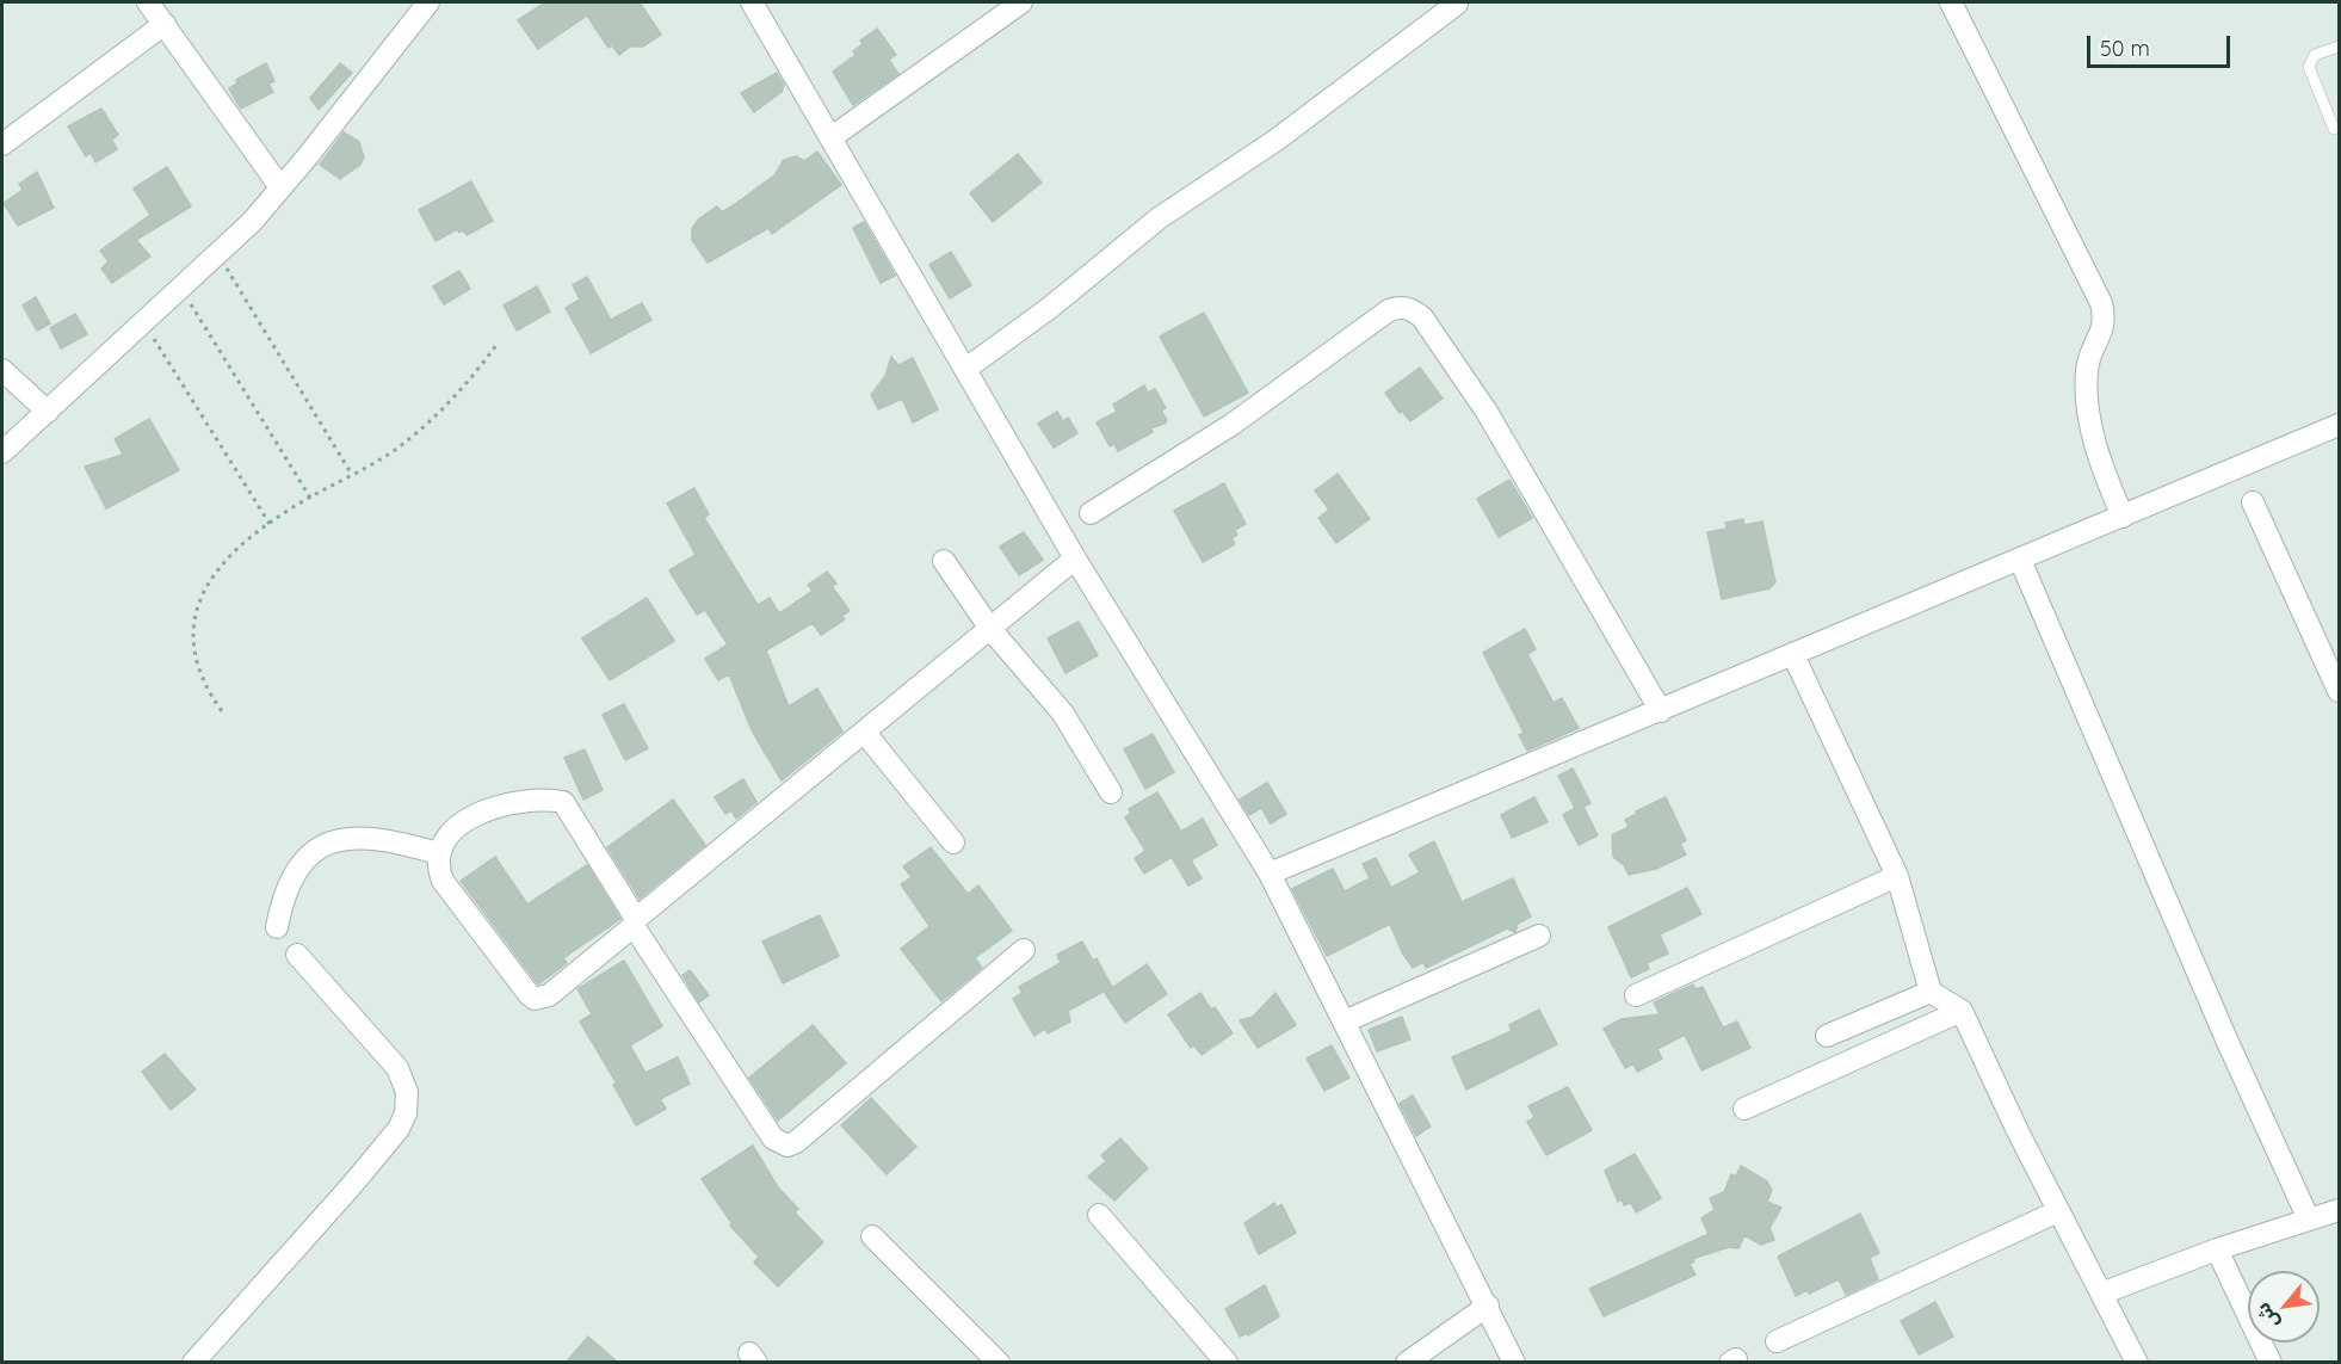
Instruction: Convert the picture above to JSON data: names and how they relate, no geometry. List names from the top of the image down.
{
  "scale_bar": "50 m",
  "north": "bottom left"
}
